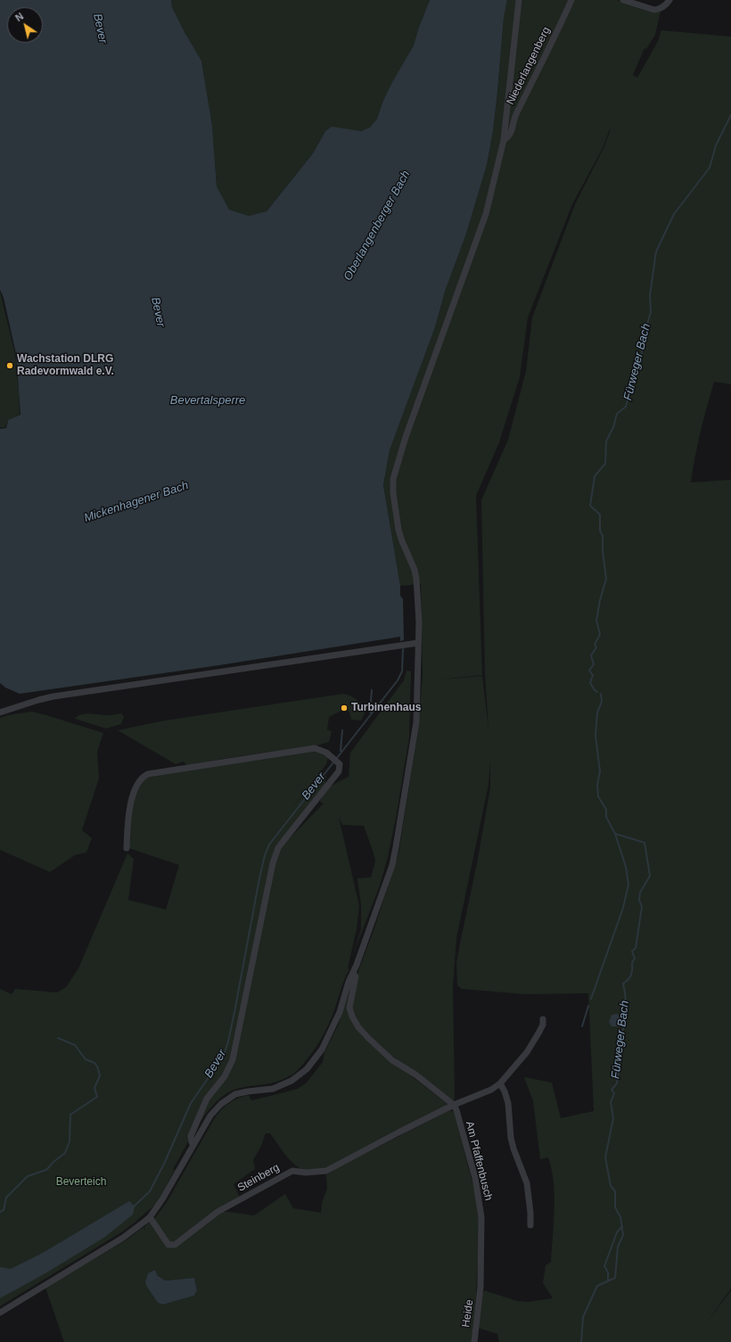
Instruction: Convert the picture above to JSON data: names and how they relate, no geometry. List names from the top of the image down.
{
  "streets": {
    "street": [
      "Niederlangenberg",
      "Am Pfaffenbusch",
      "Steinberg",
      "Heide"
    ]
  },
  "crossings": [
    ["Am Pfaffenbusch", "Steinberg"],
    ["Am Pfaffenbusch", "Heide"]
  ],
  "water": [
    "Bever",
    "Oberlangenberger Bach",
    "Fürweger Bach",
    "Bevertalsperre",
    "Mickenhagener Bach"
  ],
  "parks": ["Beverteich"],
  "places": ["Wachstation DLRG Radevormwald e.V.", "Turbinenhaus"],
  "north": "top left"
}
